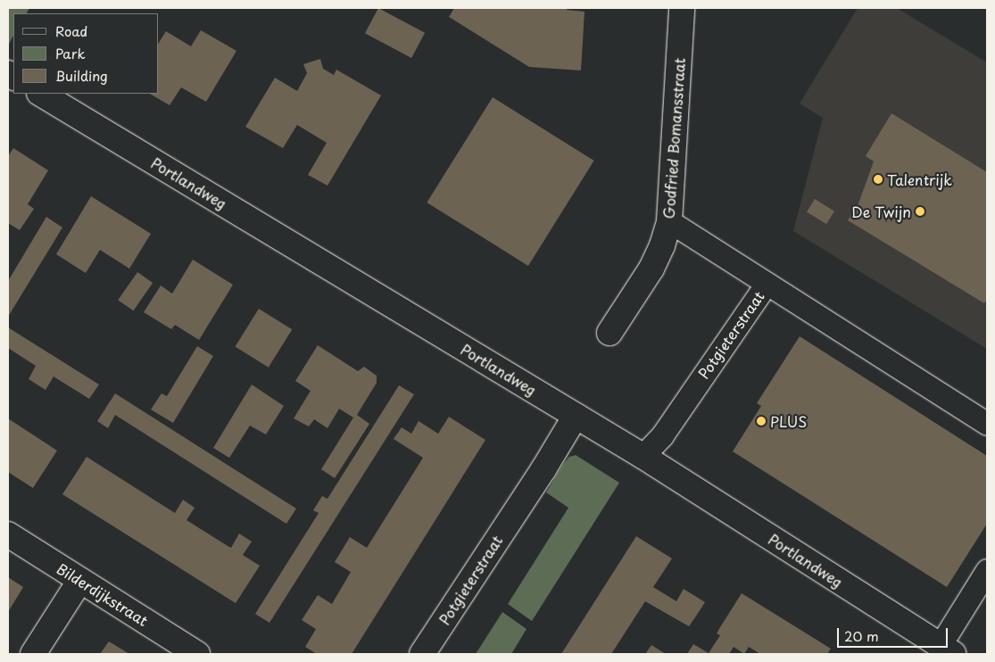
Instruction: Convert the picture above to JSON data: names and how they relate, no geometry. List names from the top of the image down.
{
  "streets": {
    "street": [
      "Godfried Bomansstraat",
      "Portlandweg",
      "Potgieterstraat",
      "Bilderdijkstraat"
    ]
  },
  "crossings": [
    ["Godfried Bomansstraat", "Potgieterstraat"],
    ["Portlandweg", "Potgieterstraat"]
  ],
  "places": ["Talentrijk", "De Twijn", "PLUS"],
  "legend": ["Road", "Park", "Building"],
  "scale_bar": "20 m"
}
